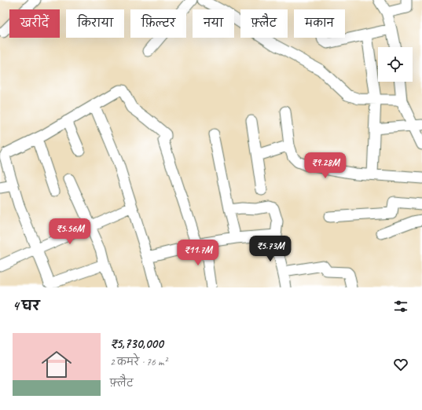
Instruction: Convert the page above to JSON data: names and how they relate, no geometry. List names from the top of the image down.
{
  "page": {
    "chip": [
      "खरीदें",
      "किराया",
      "फ़िल्टर",
      "नया",
      "फ़्लैट",
      "मकान"
    ],
    "price": [
      "₹9.28M",
      "₹5.56M",
      "₹5.73M",
      "₹11.7M"
    ],
    "heading": "4 घर",
    "list": [
      {
        "name": "₹5,730,000",
        "note": "2 कमरे · 76 m² · फ़्लैट"
      }
    ]
  }
}
